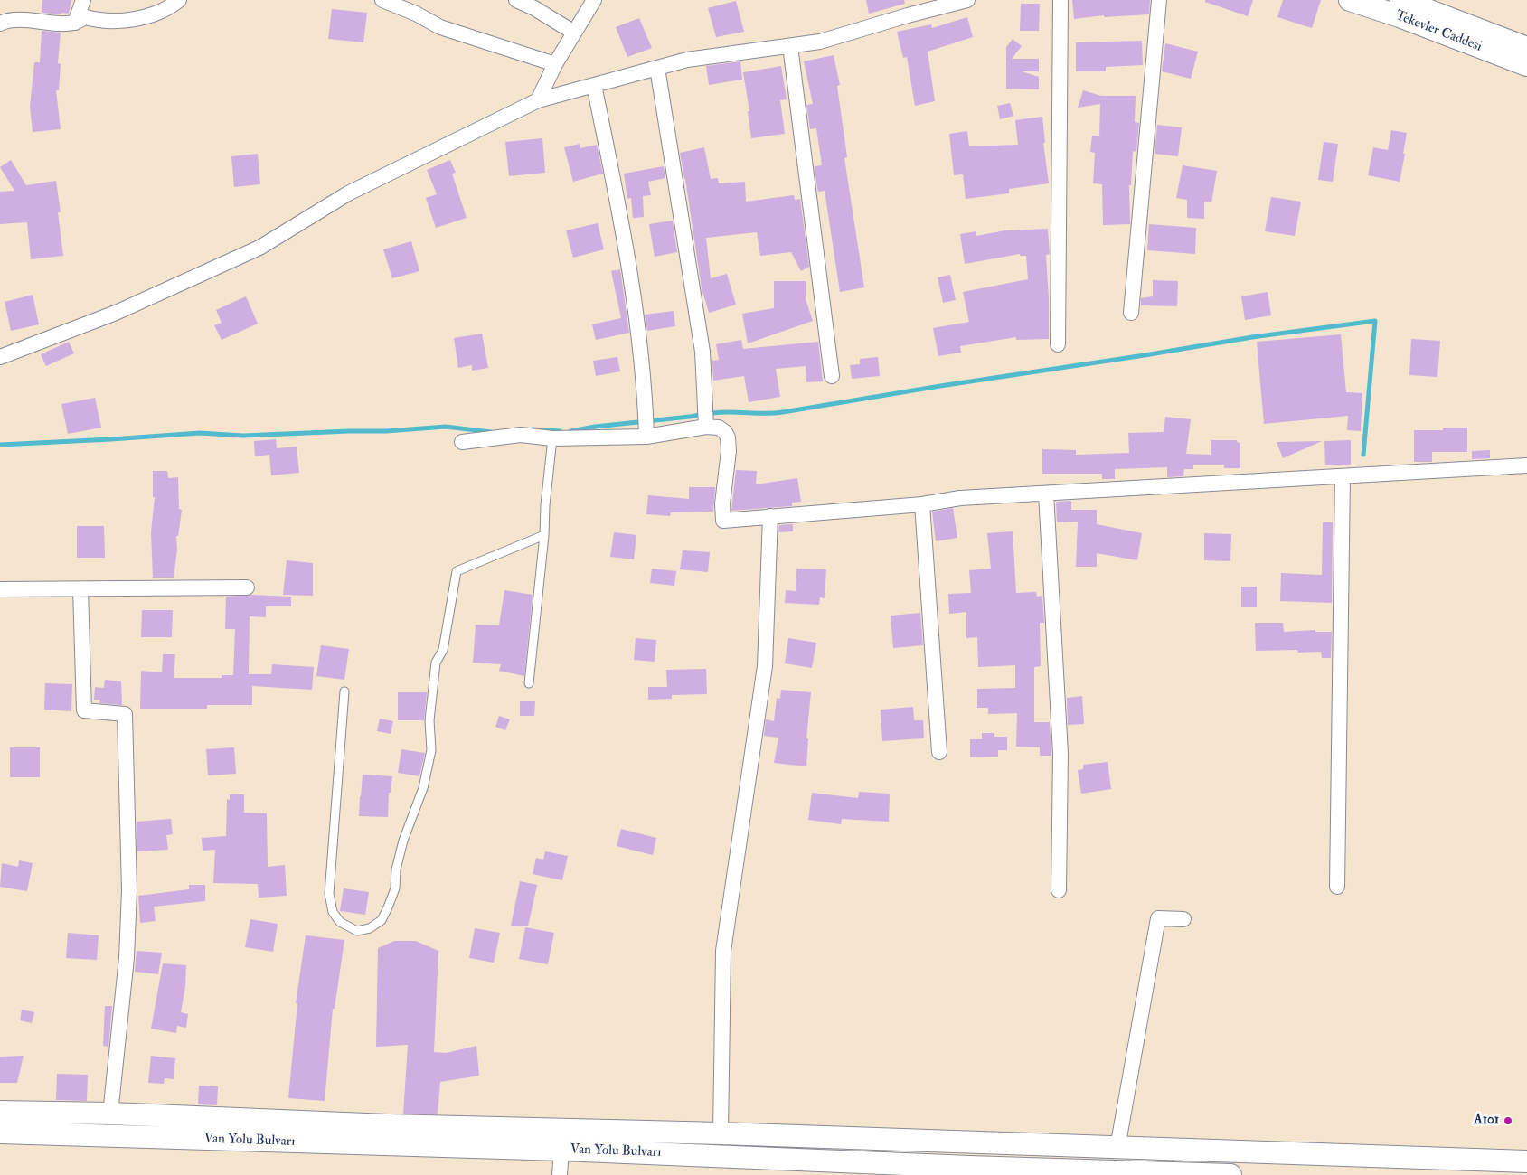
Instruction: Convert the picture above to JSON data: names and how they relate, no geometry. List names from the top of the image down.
{
  "streets": {
    "main road": ["Tekevler Caddesi", "Van Yolu Bulvarı"]
  },
  "places": ["A101"]
}
